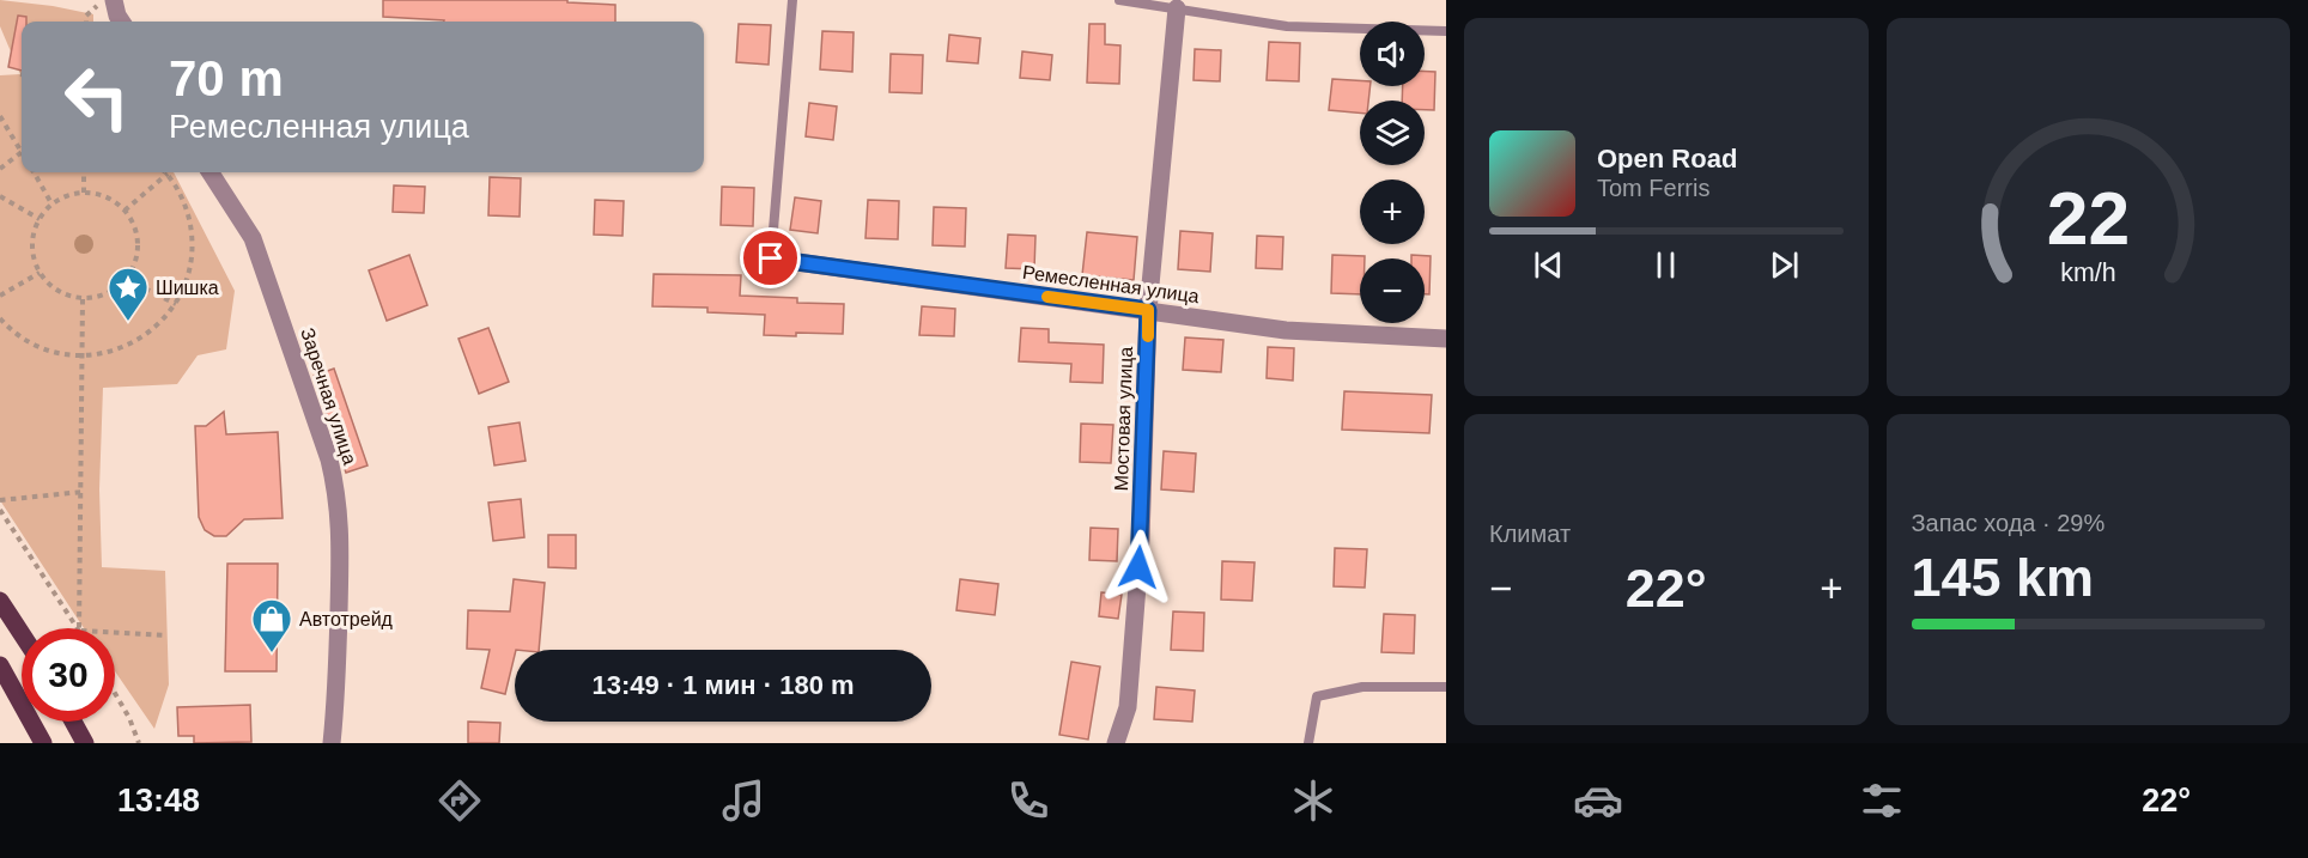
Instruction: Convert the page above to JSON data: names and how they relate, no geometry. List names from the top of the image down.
{
  "streets": {
    "street": ["Ремесленная улица", "Заречная улица", "Мостовая улица"]
  },
  "crossings": [
    ["Ремесленная улица", "Мостовая улица"]
  ],
  "places": {
    "place": ["Шишка"],
    "shop": ["Автотрейд"]
  },
  "page": {
    "map_buttons": ["+", "−"],
    "turn": ["70 m", "Ремесленная улица"],
    "song": ["Open Road", "Tom Ferris"],
    "tile": [
      "Климат",
      ["Запас хода · 29%", "145 km"]
    ],
    "heat": ["−", "22°", "+"],
    "limit": "30",
    "trip": "13:49 · 1 мин · 180 m",
    "tabs": ["13:48", "22°"],
    "gauge": ["22", "km/h"]
  }
}
